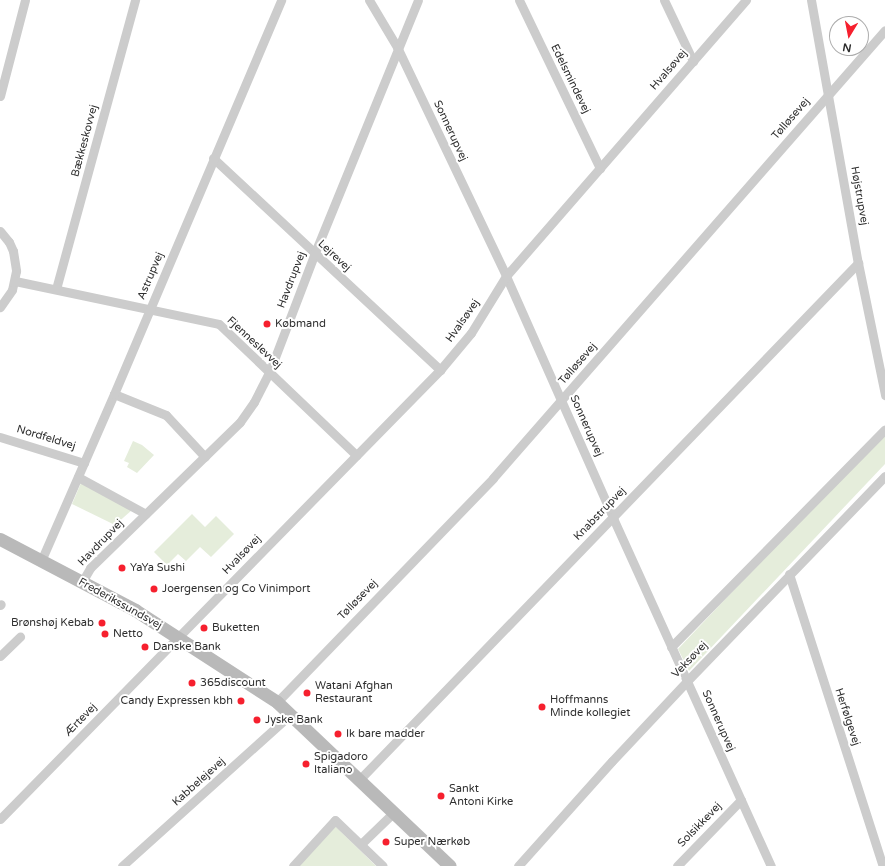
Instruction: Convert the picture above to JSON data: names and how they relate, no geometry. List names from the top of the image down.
{
  "streets": {
    "main road": ["Frederikssundsvej"],
    "street": [
      "Hvalsøvej",
      "Edelsmindevej",
      "Tølløsevej",
      "Sonnerupvej",
      "Bækkeskovvej",
      "Højstrupvej",
      "Lejrevej",
      "Astrupvej",
      "Havdrupvej",
      "Fjenneslevvej",
      "Nordfeldvej",
      "Knabstrupvej",
      "Veksøvej",
      "Herfølgevej",
      "Ærtevej",
      "Kabbelejevej",
      "Solsikkevej"
    ]
  },
  "crossings": [
    ["Hvalsøvej", "Edelsmindevej"],
    ["Hvalsøvej", "Sonnerupvej"],
    ["Hvalsøvej", "Lejrevej"],
    ["Hvalsøvej", "Fjenneslevvej"],
    ["Hvalsøvej", "Frederikssundsvej"],
    ["Hvalsøvej", "Ærtevej"],
    ["Tølløsevej", "Sonnerupvej"],
    ["Tølløsevej", "Højstrupvej"],
    ["Tølløsevej", "Frederikssundsvej"],
    ["Sonnerupvej", "Havdrupvej"],
    ["Sonnerupvej", "Knabstrupvej"],
    ["Sonnerupvej", "Veksøvej"],
    ["Sonnerupvej", "Solsikkevej"],
    ["Bækkeskovvej", "Fjenneslevvej"],
    ["Højstrupvej", "Knabstrupvej"],
    ["Lejrevej", "Astrupvej"],
    ["Lejrevej", "Havdrupvej"],
    ["Astrupvej", "Fjenneslevvej"],
    ["Astrupvej", "Nordfeldvej"],
    ["Astrupvej", "Frederikssundsvej"],
    ["Havdrupvej", "Fjenneslevvej"],
    ["Havdrupvej", "Frederikssundsvej"],
    ["Knabstrupvej", "Frederikssundsvej"],
    ["Frederikssundsvej", "Ærtevej"],
    ["Frederikssundsvej", "Kabbelejevej"],
    ["Veksøvej", "Herfølgevej"]
  ],
  "places": [
    "Købmand",
    "YaYa Sushi",
    "Joergensen og Co Vinimport",
    "Brønshøj Kebab",
    "Buketten",
    "Netto",
    "Danske Bank",
    "365discount",
    "Watani Afghan Restaurant",
    "Candy Expressen kbh",
    "Hoffmanns Minde kollegiet",
    "Jyske Bank",
    "Ik bare madder",
    "Spigadoro Italiano",
    "Sankt Antoni Kirke",
    "Super Nærkøb"
  ],
  "north": "bottom"
}
